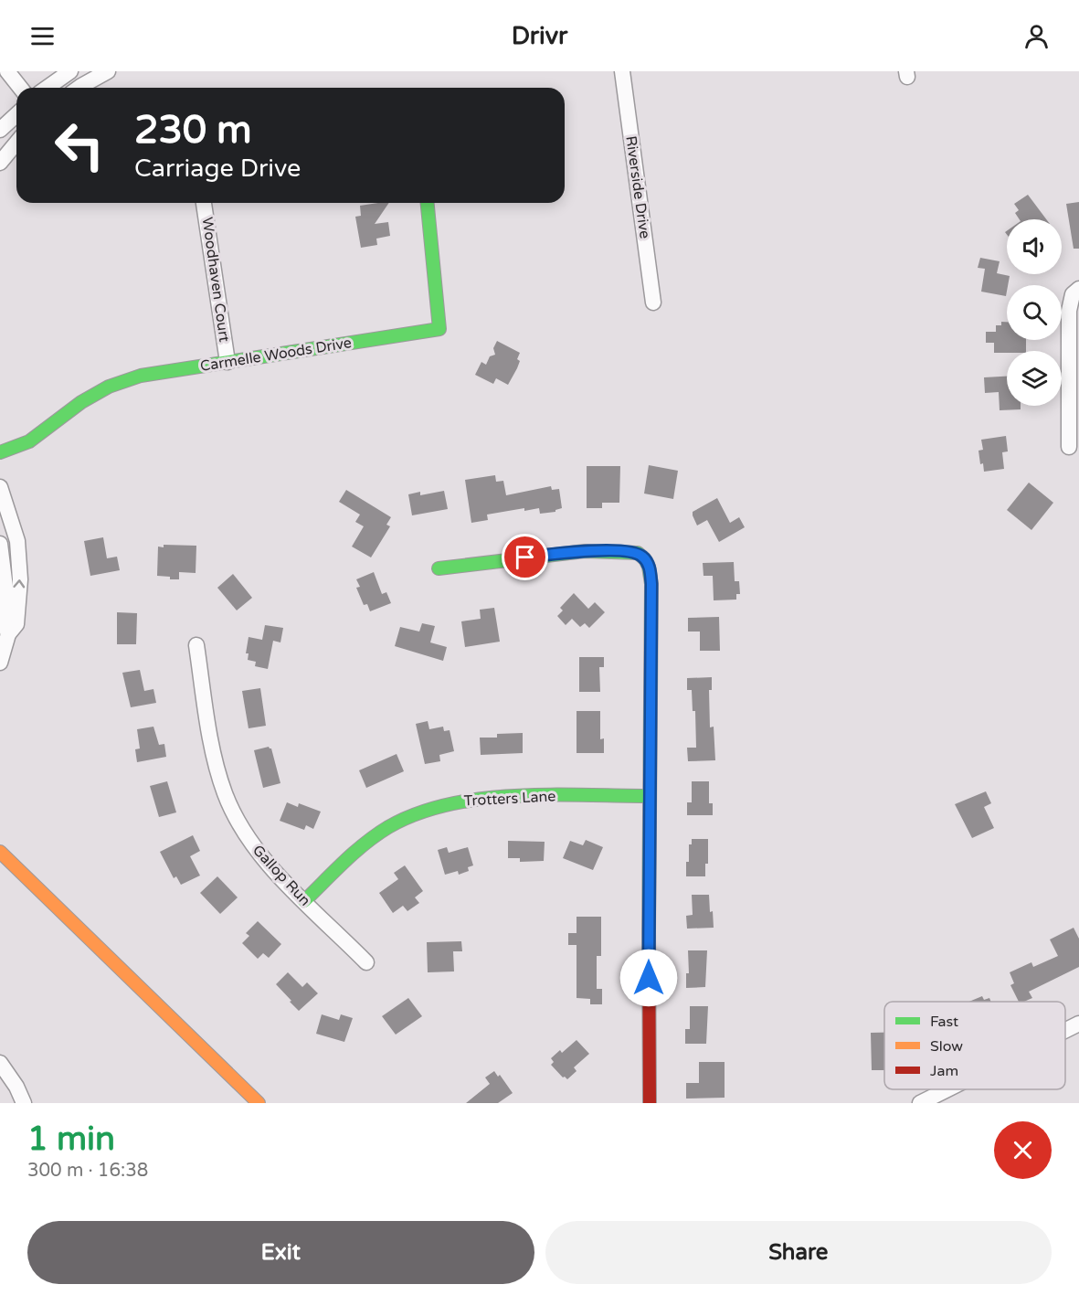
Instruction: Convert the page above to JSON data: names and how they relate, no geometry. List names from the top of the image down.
{
  "streets": {
    "street": [
      "Riverside Drive",
      "Woodhaven Court",
      "Carmelle Woods Drive",
      "Trotters Lane",
      "Gallop Run"
    ]
  },
  "crossings": [
    ["Woodhaven Court", "Carmelle Woods Drive"],
    ["Trotters Lane", "Gallop Run"]
  ],
  "legend": ["Fast", "Slow", "Jam"],
  "page": {
    "header": "Drivr",
    "turn": ["230 m", "Carriage Drive"],
    "heading": ["1 min", "300 m · 16:38"],
    "buttons": ["Exit", "Share"]
  }
}
